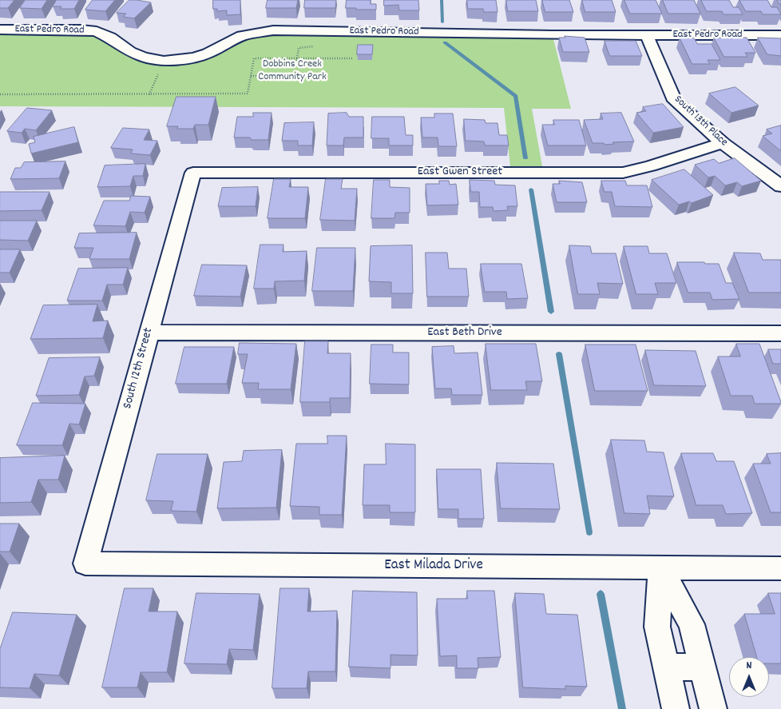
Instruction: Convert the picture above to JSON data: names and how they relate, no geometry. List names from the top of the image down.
{
  "streets": {
    "street": [
      "East Pedro Road",
      "South 13th Place",
      "East Gwen Street",
      "East Beth Drive",
      "South 12th Street",
      "East Milada Drive"
    ]
  },
  "crossings": [
    ["East Pedro Road", "South 13th Place"],
    ["South 13th Place", "East Gwen Street"],
    ["East Gwen Street", "South 12th Street"],
    ["East Beth Drive", "South 12th Street"],
    ["South 12th Street", "East Milada Drive"]
  ],
  "parks": ["Dobbins Creek Community Park"],
  "north": "top"
}
